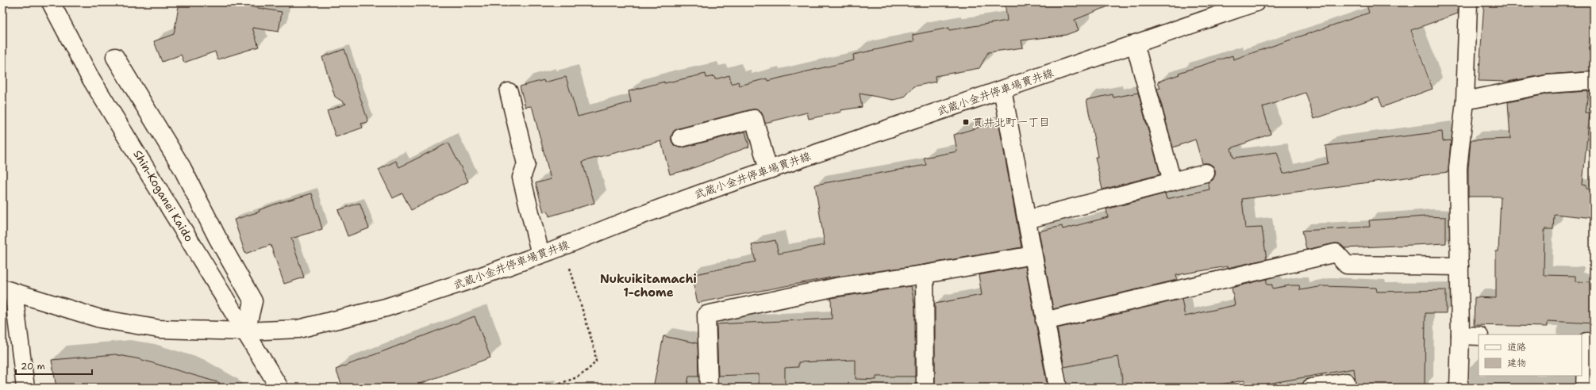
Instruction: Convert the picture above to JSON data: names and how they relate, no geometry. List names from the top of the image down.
{
  "streets": {
    "main road": ["武蔵小金井停車場貫井線", "Shin-Koganei Kaido"]
  },
  "crossings": [
    ["武蔵小金井停車場貫井線", "Shin-Koganei Kaido"]
  ],
  "districts": ["Nukuikitamachi 1-chome"],
  "places": {
    "transit": ["貫井北町一丁目"]
  },
  "legend": ["道路", "建物"],
  "scale_bar": "20 m"
}
